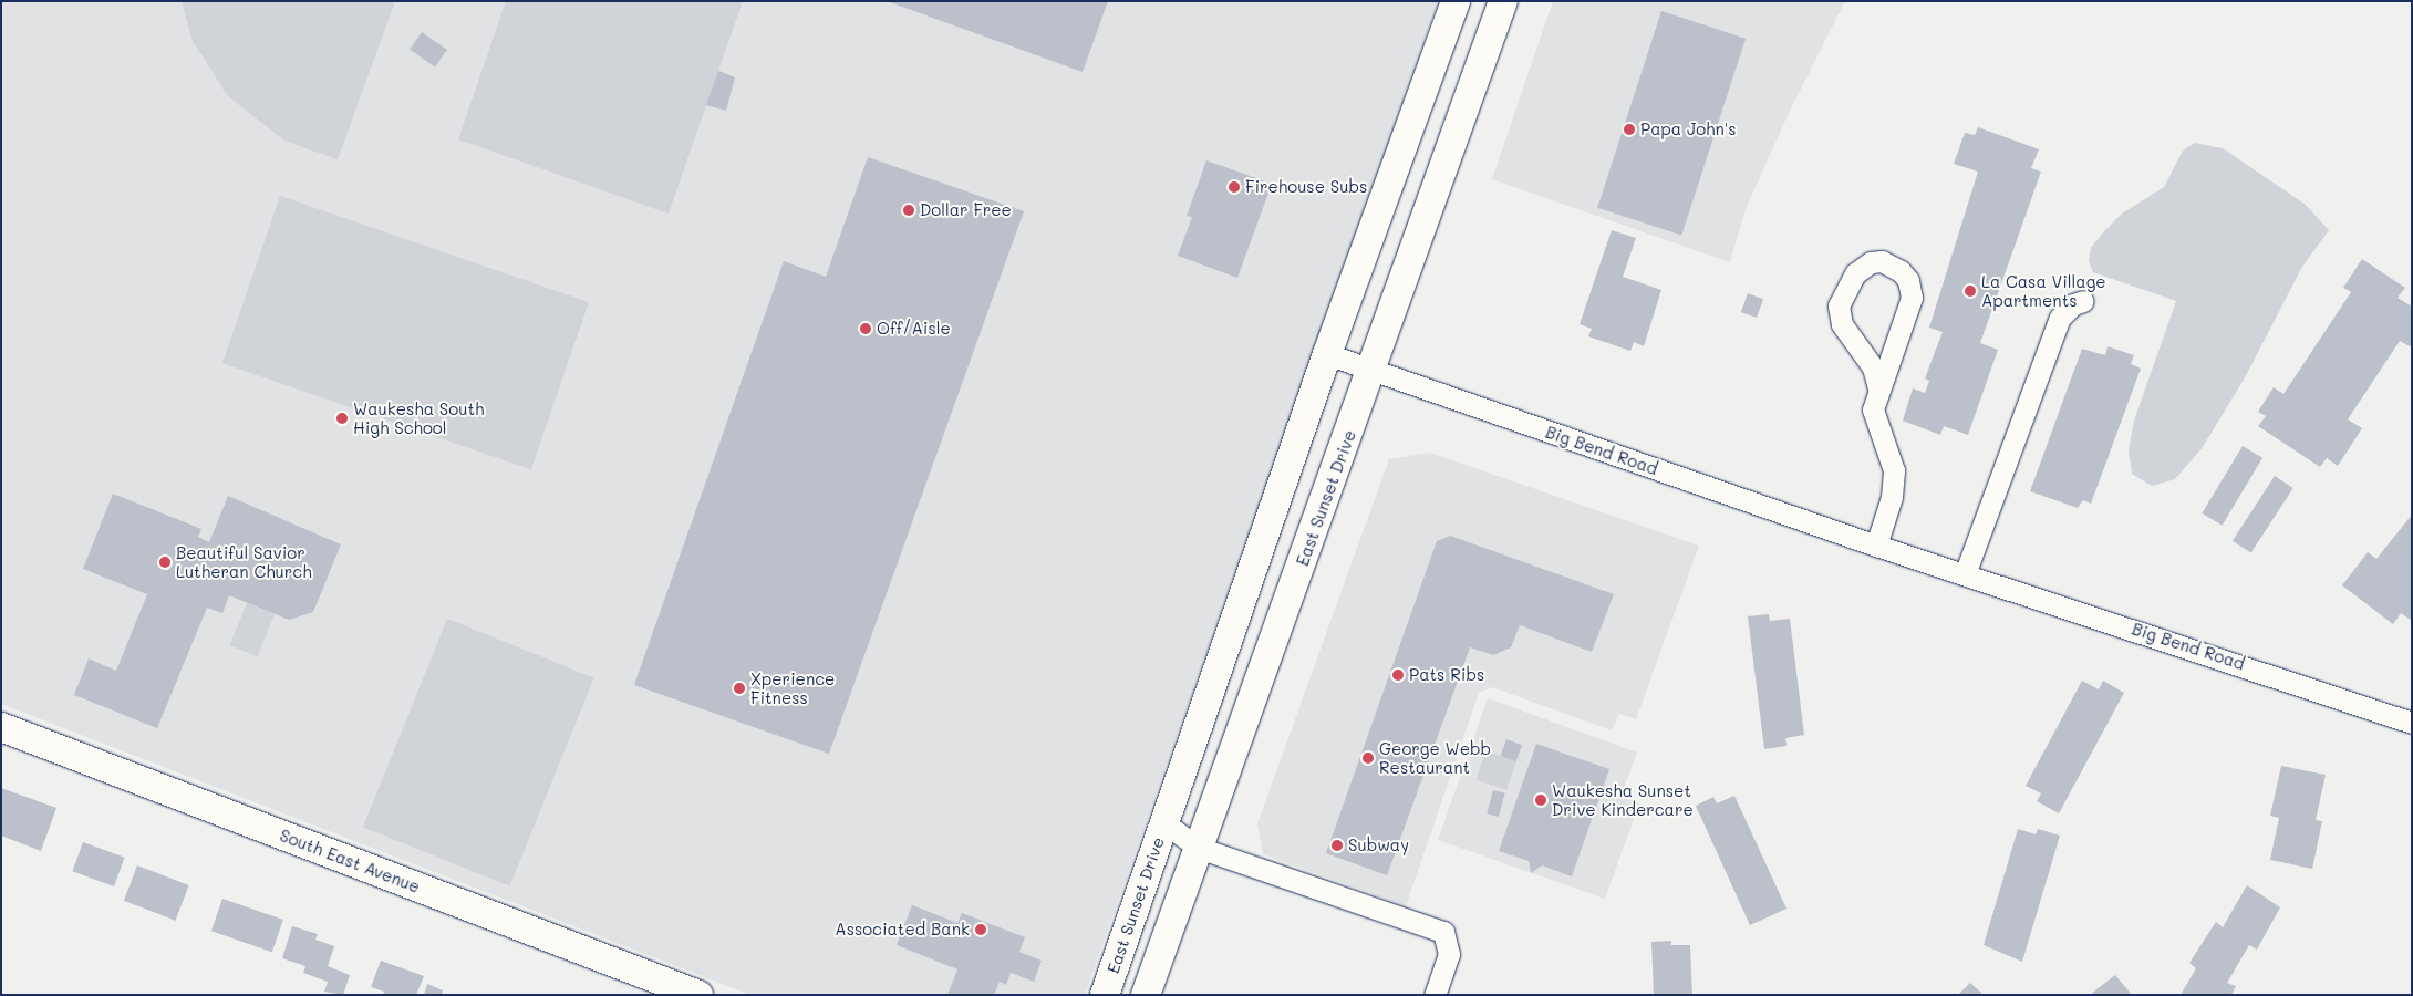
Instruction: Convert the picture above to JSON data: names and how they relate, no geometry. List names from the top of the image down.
{
  "streets": {
    "main road": ["East Sunset Drive", "South East Avenue"],
    "street": ["Big Bend Road"]
  },
  "crossings": [
    ["Big Bend Road", "East Sunset Drive"]
  ],
  "places": [
    "Papa John's",
    "Firehouse Subs",
    "Dollar Free",
    "La Casa Village Apartments",
    "Off/Aisle",
    "Waukesha South High School",
    "Beautiful Savior Lutheran Church",
    "Pats Ribs",
    "Xperience Fitness",
    "George Webb Restaurant",
    "Waukesha Sunset Drive Kindercare",
    "Subway",
    "Associated Bank"
  ]
}
